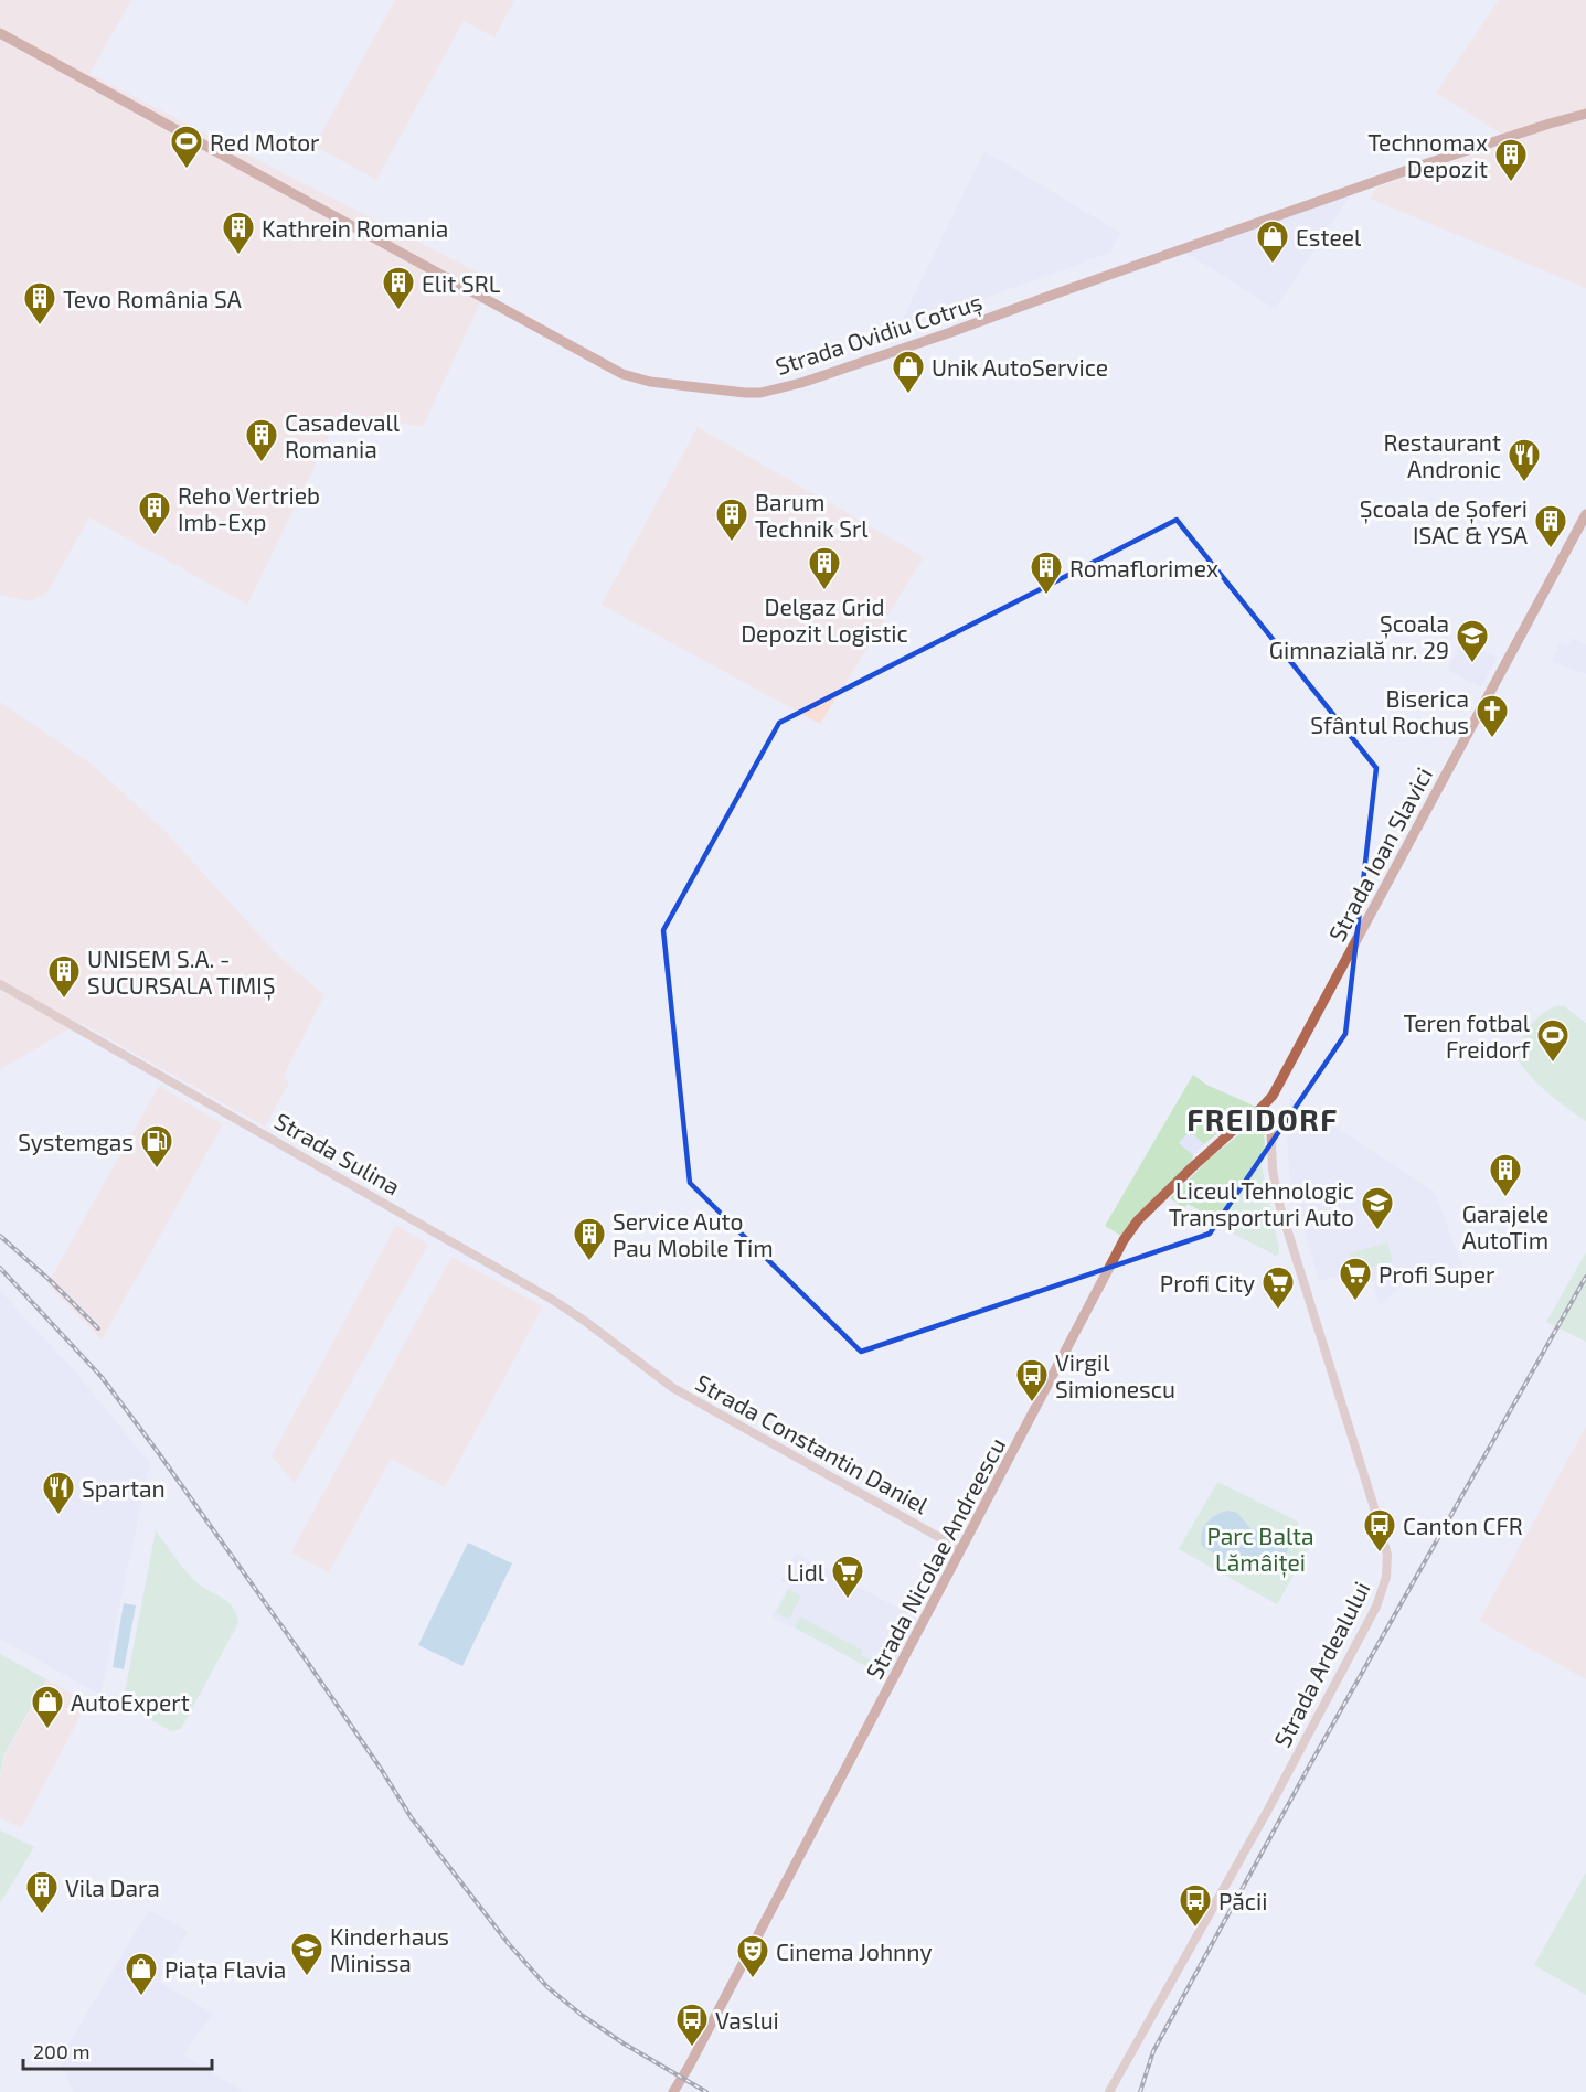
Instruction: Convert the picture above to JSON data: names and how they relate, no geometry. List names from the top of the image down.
{
  "streets": {
    "main road": ["Strada Ovidiu Cotruș", "Strada Ioan Slavici", "Strada Nicolae Andreescu"],
    "street": ["Strada Sulina", "Strada Constantin Daniel", "Strada Ardealului"]
  },
  "crossings": [
    ["Strada Ioan Slavici", "Strada Nicolae Andreescu"],
    ["Strada Ioan Slavici", "Strada Ardealului"],
    ["Strada Sulina", "Strada Constantin Daniel"],
    ["Strada Constantin Daniel", "Strada Nicolae Andreescu"],
    ["Strada Nicolae Andreescu", "Strada Ardealului"]
  ],
  "districts": ["FREIDORF"],
  "parks": ["Parc Balta Lămâiței"],
  "places": {
    "sports": ["Red Motor", "Teren fotbal Freidorf"],
    "building": [
      "Technomax Depozit",
      "Kathrein Romania",
      "Elit SRL",
      "Tevo România SA",
      "Casadevall Romania",
      "Reho Vertrieb Imb-Exp",
      "Barum Technik Srl",
      "Școala de Șoferi ISAC & YSA",
      "Delgaz Grid Depozit Logistic",
      "Romaflorimex",
      "UNISEM S.A. - SUCURSALA TIMIȘ",
      "Garajele AutoTim",
      "Service Auto Pau Mobile Tim",
      "Vila Dara"
    ],
    "shop": [
      "Esteel",
      "Unik AutoService",
      "AutoExpert",
      "Piața Flavia"
    ],
    "restaurant": ["Restaurant Andronic", "Spartan"],
    "school or university": ["Școala Gimnazială nr. 29", "Liceul Tehnologic Transporturi Auto", "Kinderhaus Minissa"],
    "church": ["Biserica Sfântul Rochus"],
    "fuel station": ["Systemgas"],
    "supermarket": ["Profi Super", "Profi City", "Lidl"],
    "bus stop": [
      "Virgil Simionescu",
      "Canton CFR",
      "Păcii",
      "Vaslui"
    ],
    "theatre": ["Cinema Johnny"]
  },
  "scale_bar": "200 m"
}
